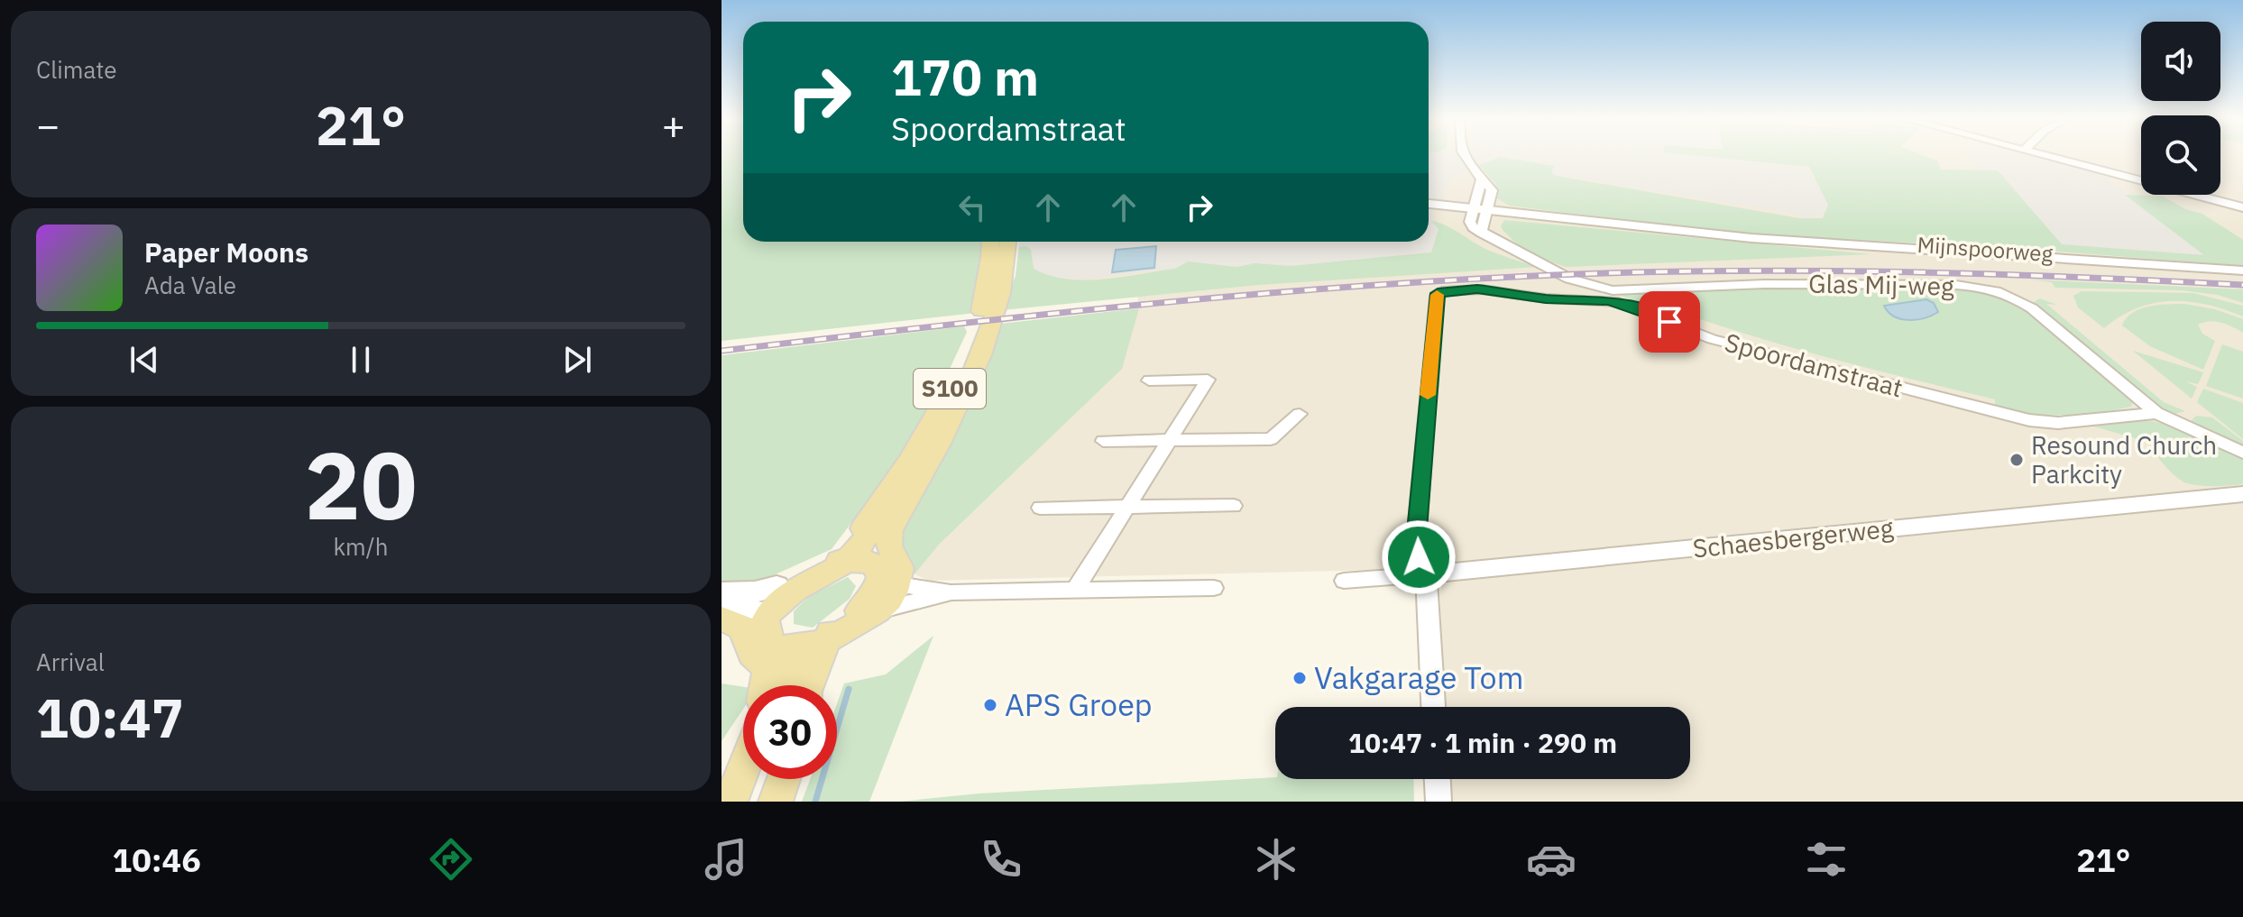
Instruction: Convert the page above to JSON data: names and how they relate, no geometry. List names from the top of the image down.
{
  "streets": {
    "main road": ["S100"],
    "street": [
      "Mijnspoorweg",
      "Glas Mij-weg",
      "Spoordamstraat",
      "Schaesbergerweg"
    ]
  },
  "crossings": [
    ["Glas Mij-weg", "Spoordamstraat"],
    ["Spoordamstraat", "Schaesbergerweg"]
  ],
  "places": ["Resound Church Parkcity", "Vakgarage Tom", "APS Groep"],
  "page": {
    "tile": [
      "Climate",
      ["20", "km/h"],
      ["Arrival", "10:47"]
    ],
    "turn": ["170 m", "Spoordamstraat"],
    "heat": ["−", "21°", "+"],
    "song": ["Paper Moons", "Ada Vale"],
    "limit": "30",
    "trip": "10:47 · 1 min · 290 m",
    "tabs": ["10:46", "21°"]
  }
}
